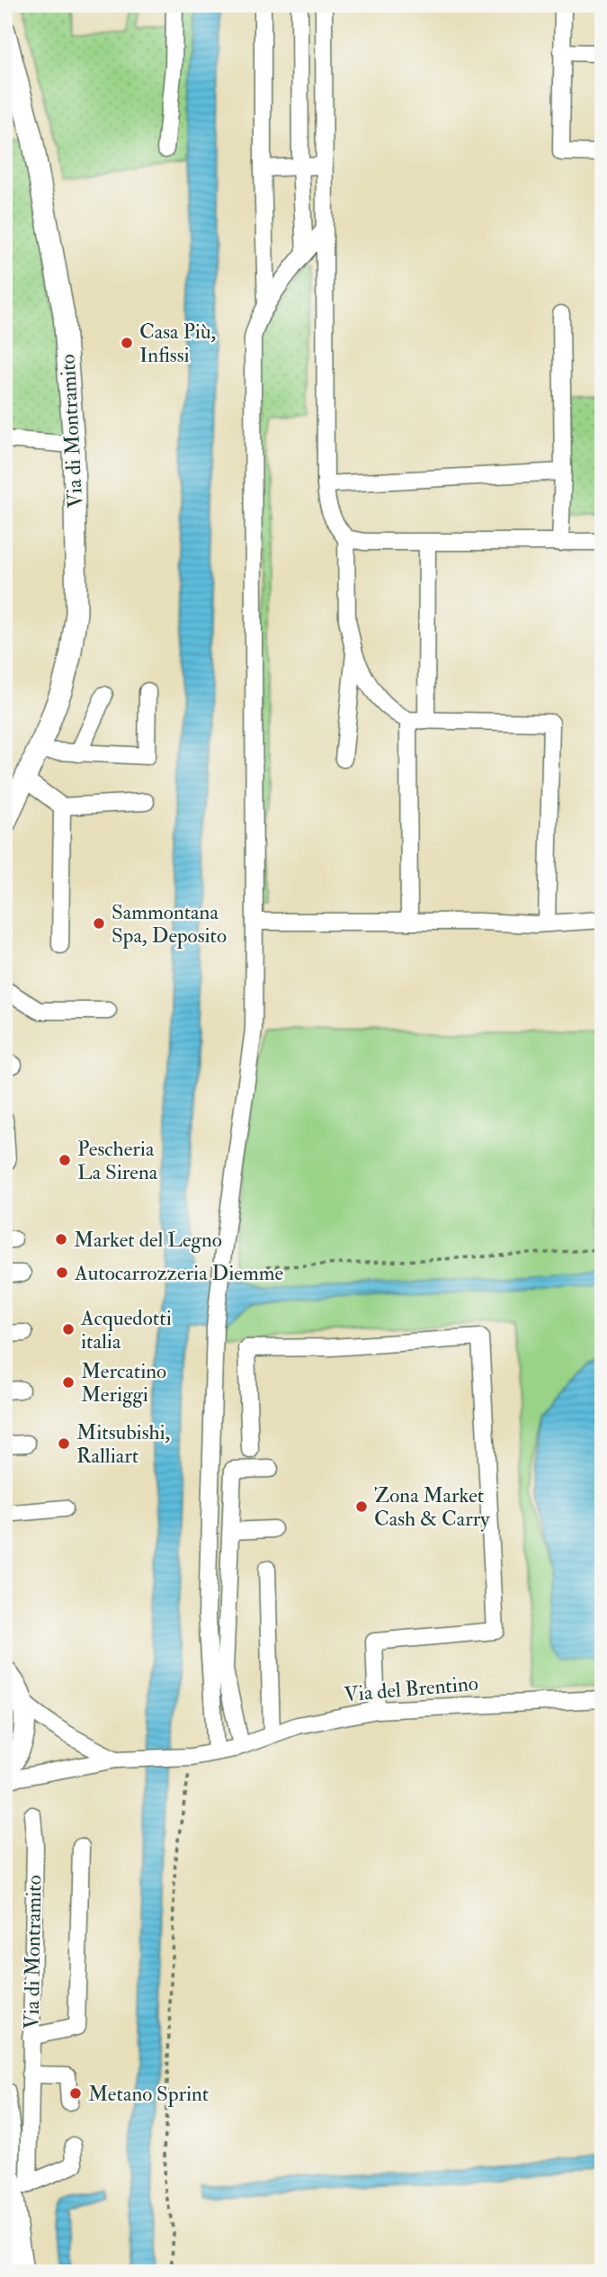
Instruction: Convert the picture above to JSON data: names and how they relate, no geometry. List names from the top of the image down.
{
  "streets": {
    "main road": ["Via di Montramito"],
    "street": ["Via del Brentino"]
  },
  "places": [
    "Casa Più, Infissi",
    "Sammontana Spa, Deposito",
    "Pescheria La Sirena",
    "Market del Legno",
    "Autocarrozzeria Diemme",
    "Acquedotti italia",
    "Mercatino Meriggi",
    "Mitsubishi, Ralliart",
    "Zona Market Cash & Carry",
    "Metano Sprint"
  ]
}
